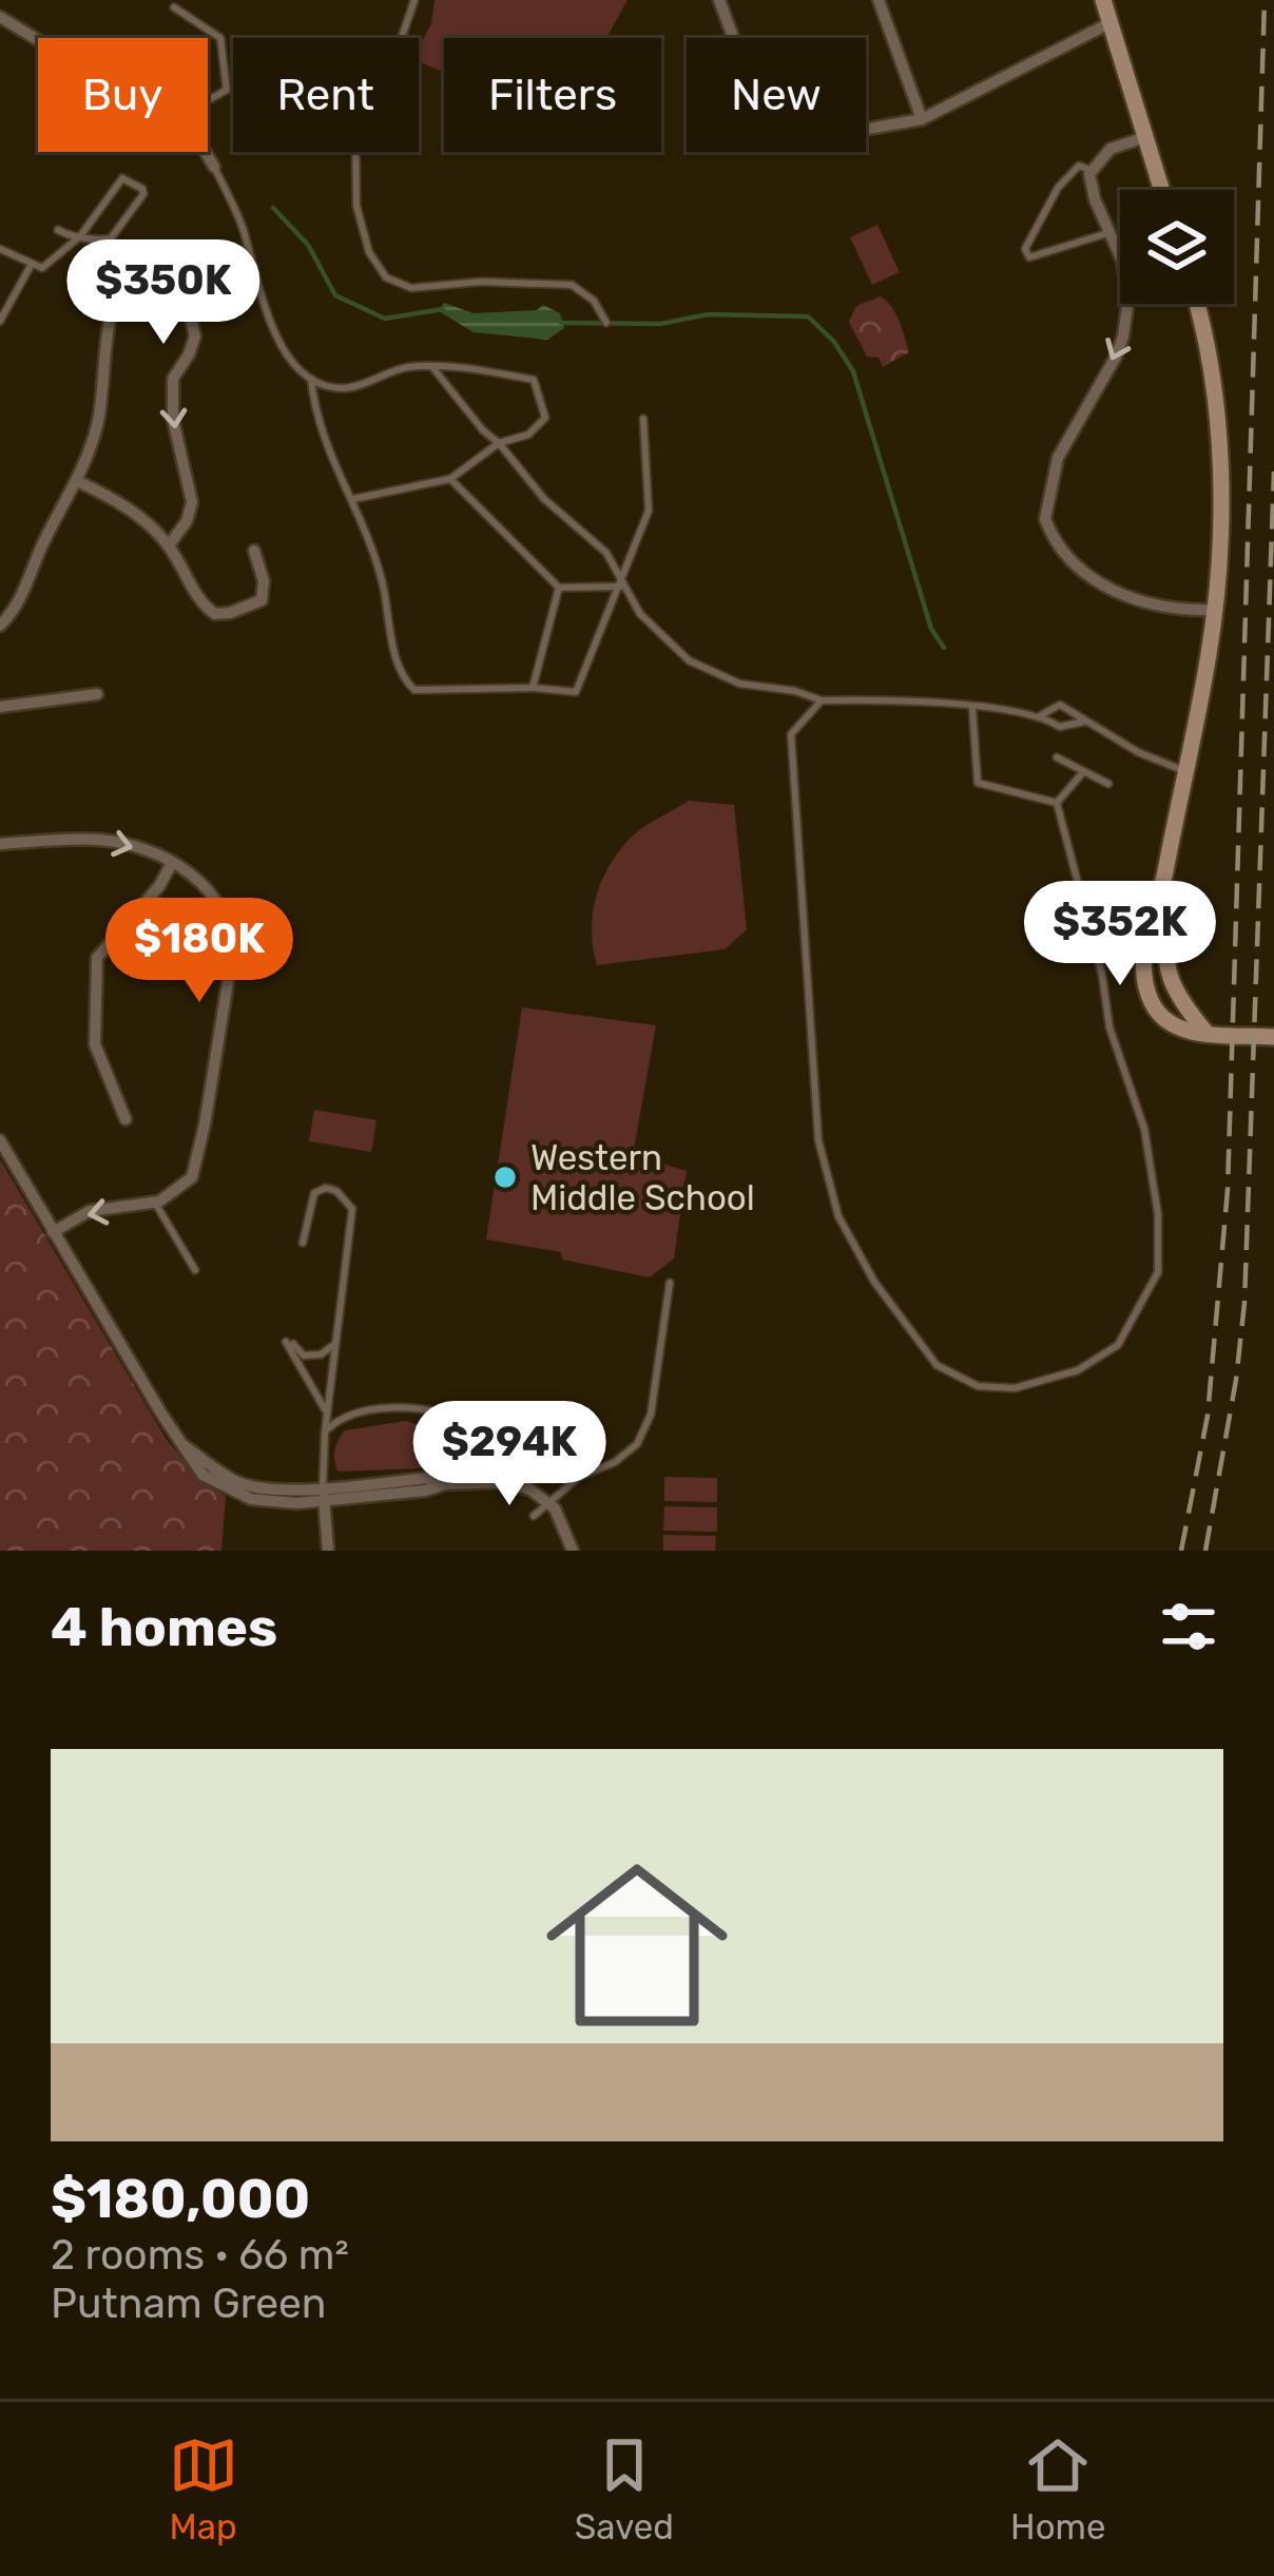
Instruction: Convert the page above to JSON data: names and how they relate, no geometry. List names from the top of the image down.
{
  "places": ["Western Middle School"],
  "page": {
    "chip": [
      "Buy",
      "Rent",
      "Filters",
      "New"
    ],
    "price": [
      "$350K",
      "$352K",
      "$180K",
      "$294K"
    ],
    "heading": "4 homes",
    "list": [
      {
        "name": "$180,000",
        "note": "2 rooms · 66 m² · Putnam Green"
      }
    ],
    "tabs": ["Map", "Saved", "Home"]
  }
}
